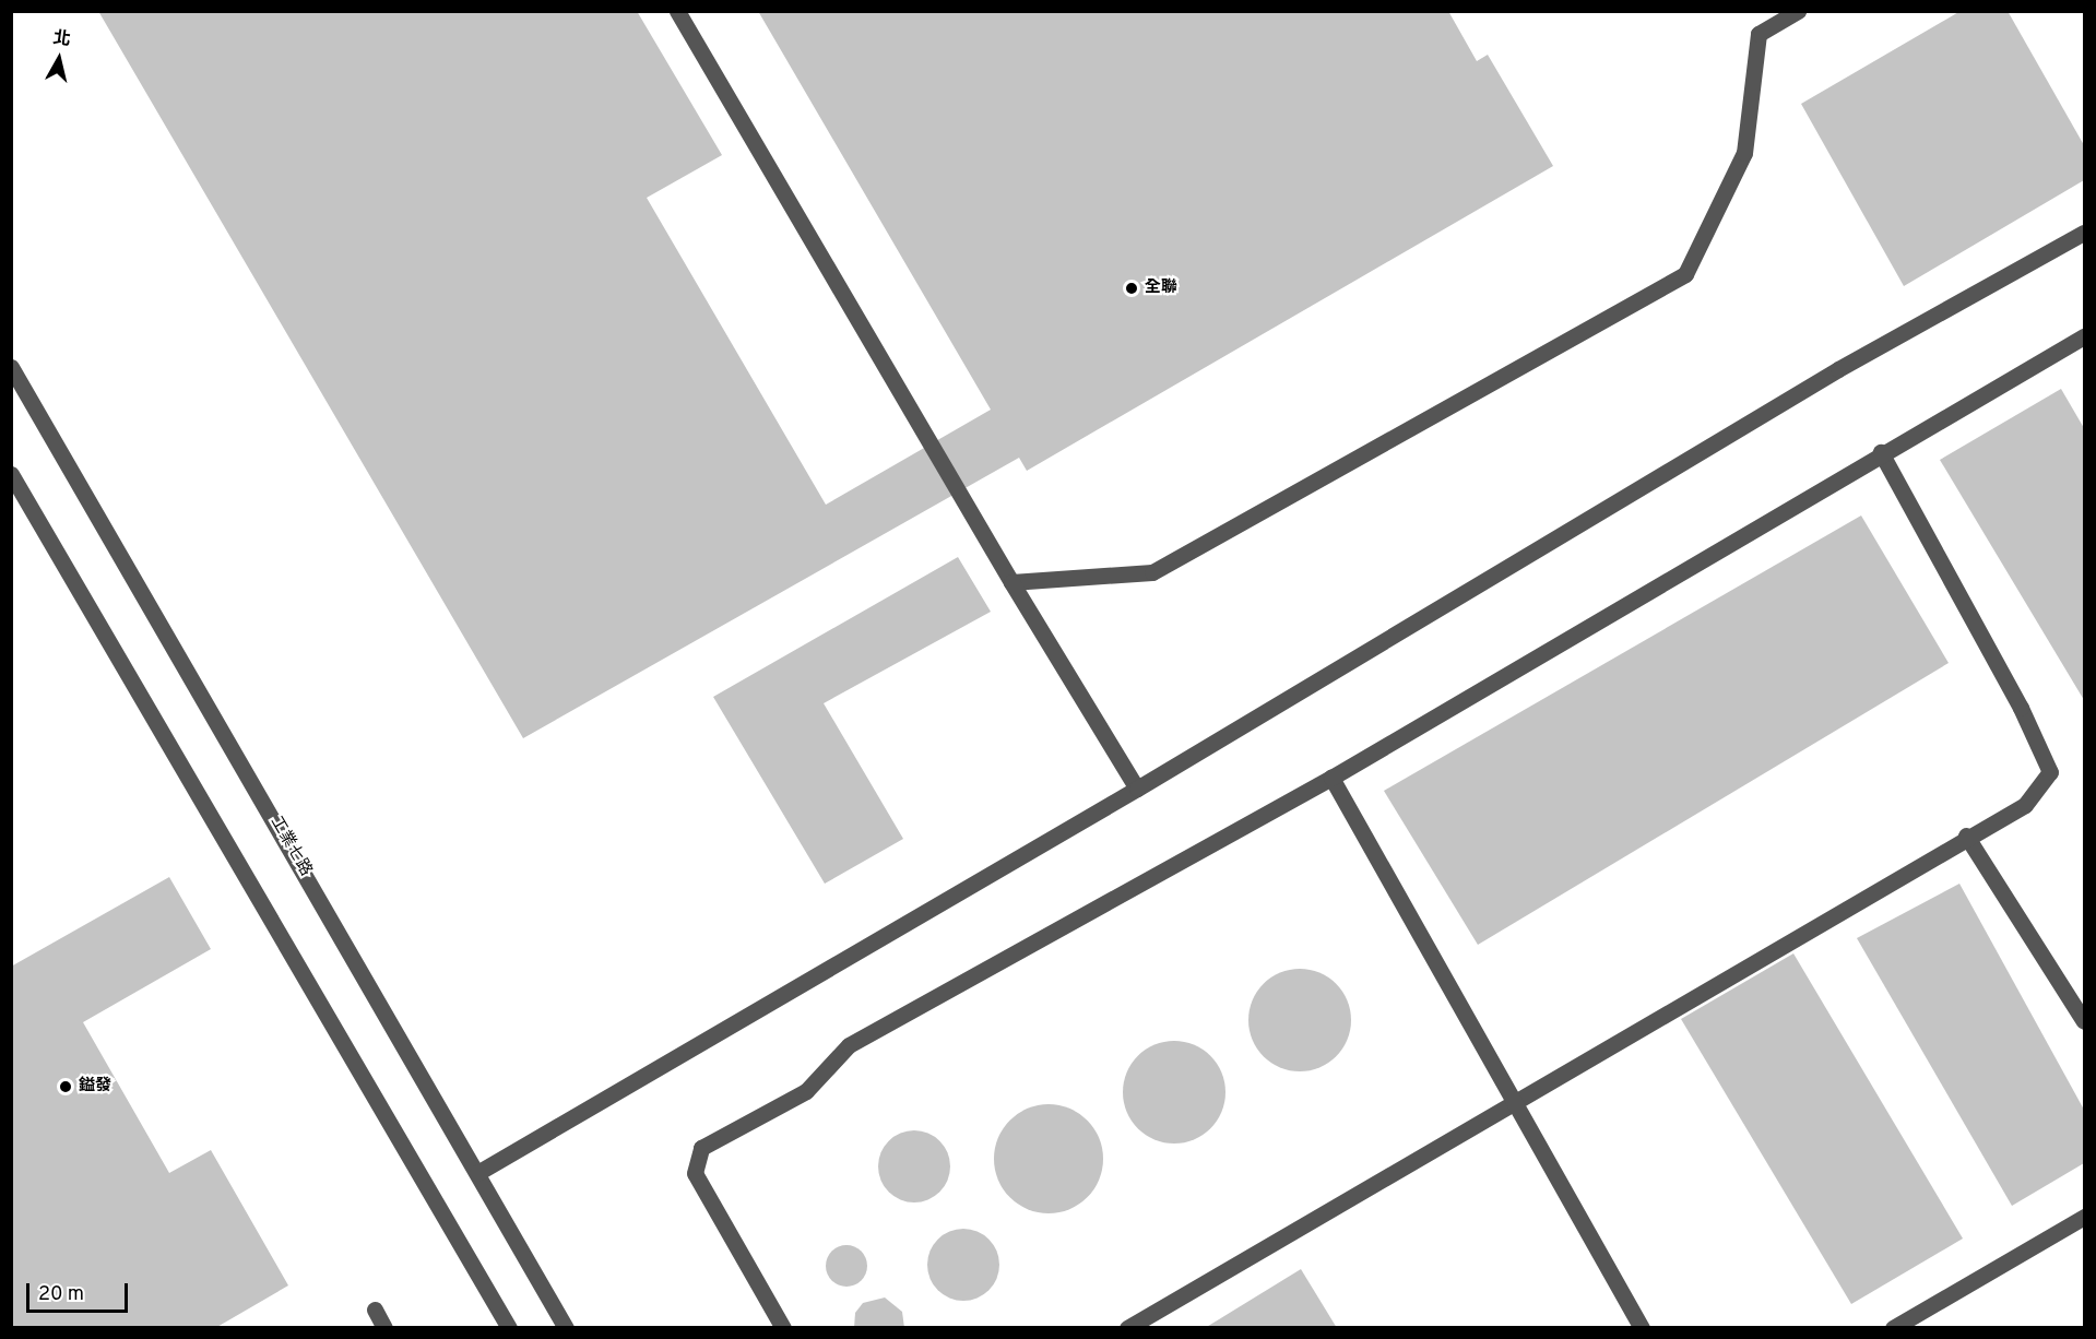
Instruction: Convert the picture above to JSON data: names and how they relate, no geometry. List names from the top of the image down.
{
  "streets": {
    "street": ["工業七路"]
  },
  "places": ["全聯", "鎰發"],
  "scale_bar": "20 m",
  "north": "top"
}
